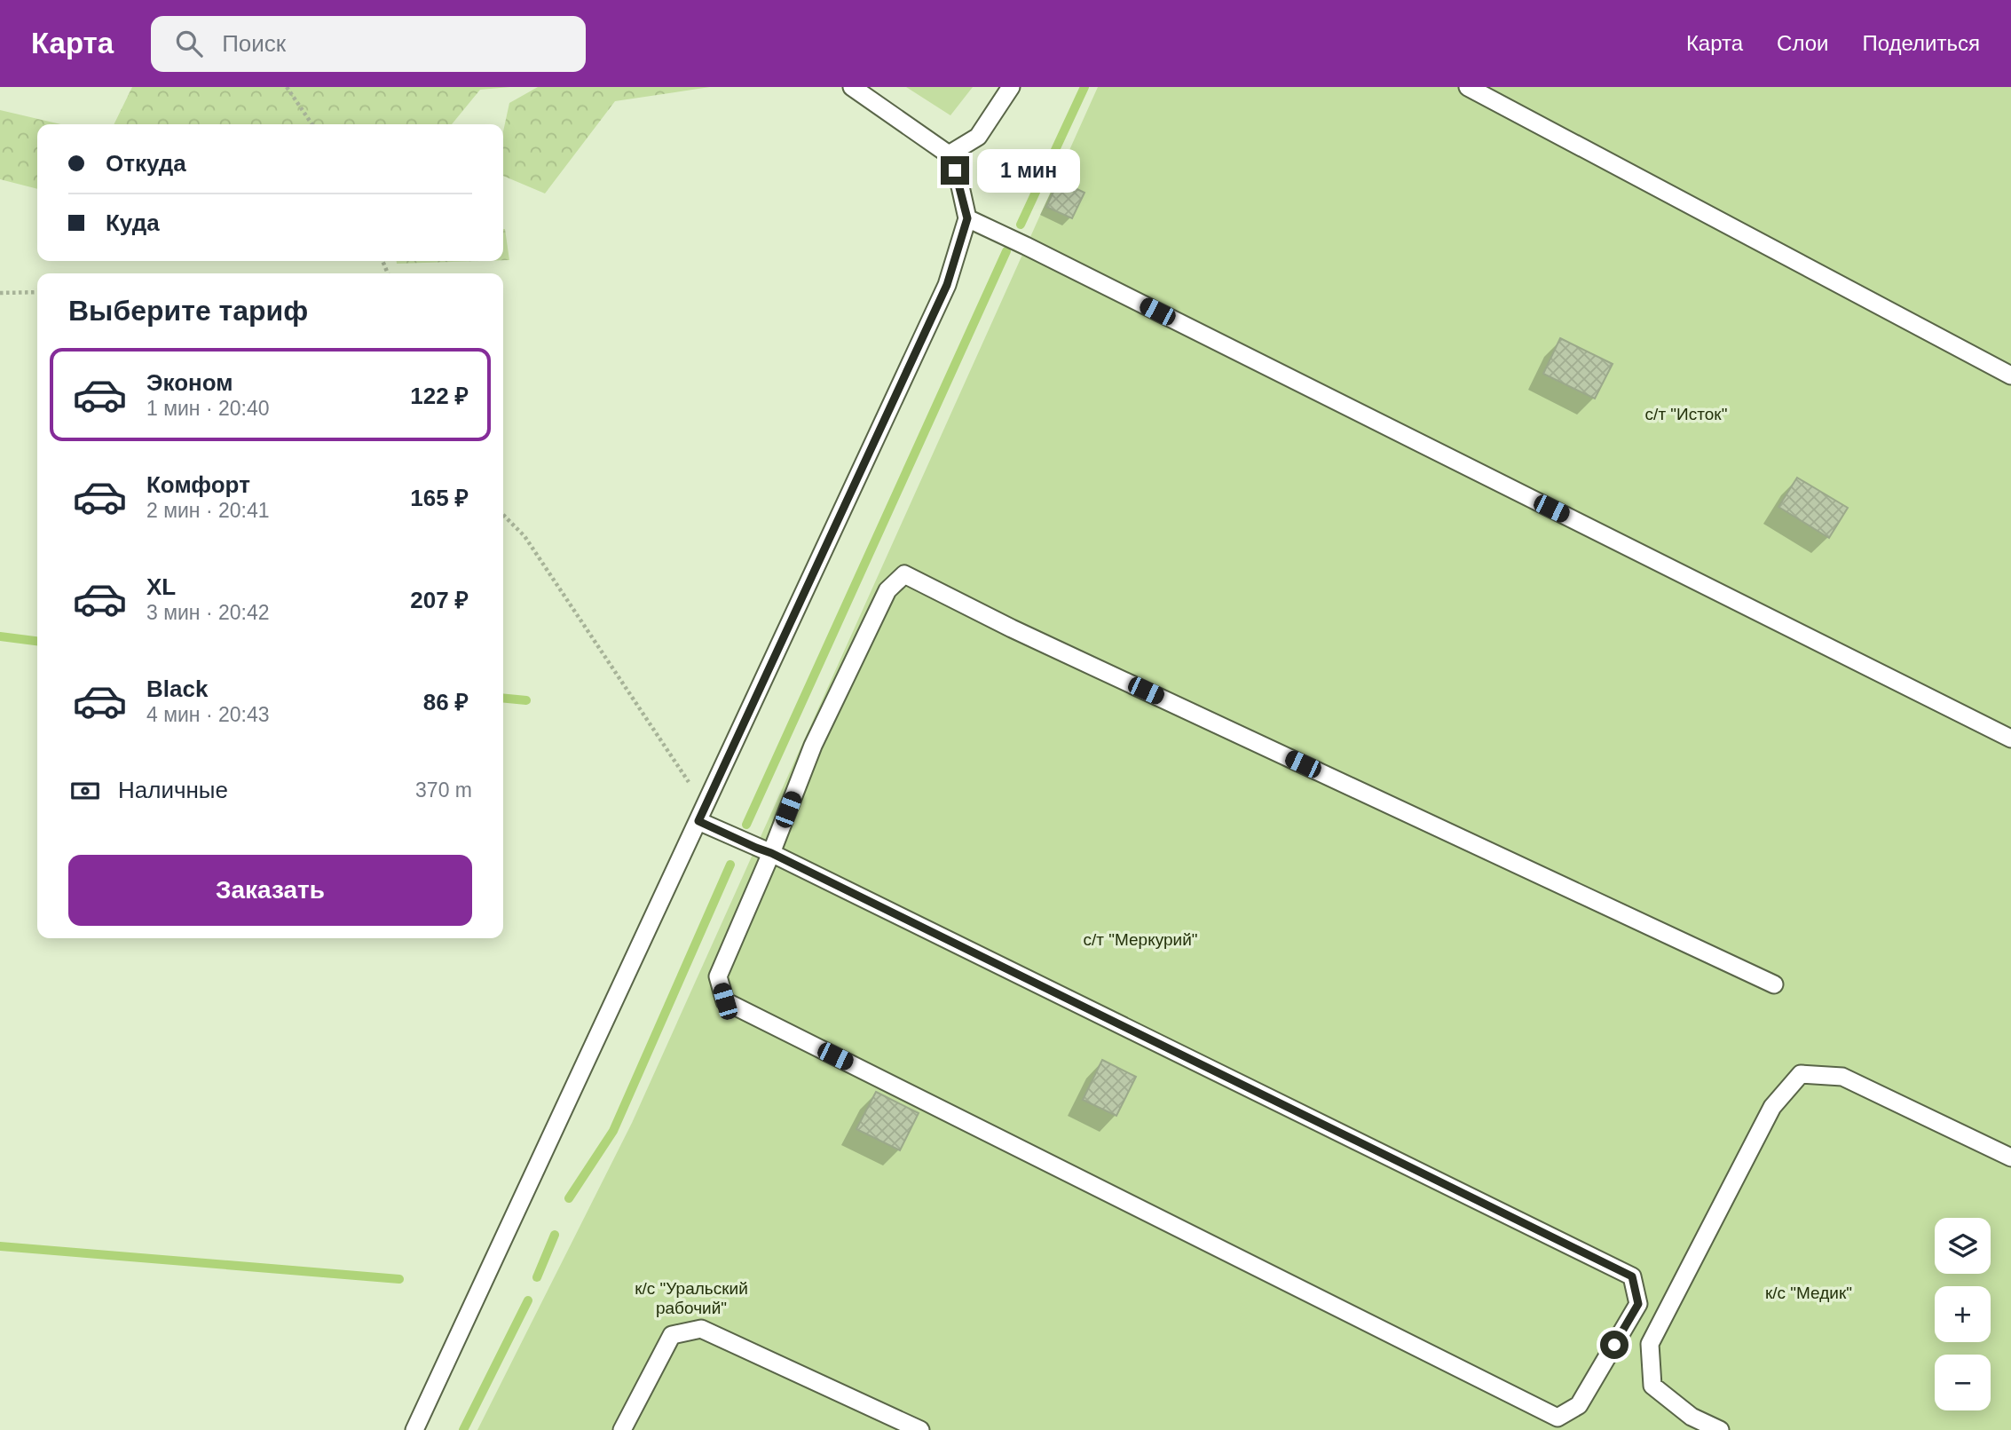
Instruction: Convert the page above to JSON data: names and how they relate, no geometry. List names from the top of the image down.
{
  "parks": [
    "с/т \"Исток\"",
    "с/т \"Меркурий\"",
    "к/с \"Уральский рабочий\"",
    "к/с \"Медик\""
  ],
  "page": {
    "header": "Карта",
    "search": "Поиск",
    "nav": ["Карта", "Слои", "Поделиться"],
    "banner": ["Откуда", "Куда"],
    "bubble": "1 мин",
    "heading": "Выберите тариф",
    "list": [
      {
        "name": "Эконом",
        "note": "1 мин · 20:40",
        "value": "122 ₽"
      },
      {
        "name": "Комфорт",
        "note": "2 мин · 20:41",
        "value": "165 ₽"
      },
      {
        "name": "XL",
        "note": "3 мин · 20:42",
        "value": "207 ₽"
      },
      {
        "name": "Black",
        "note": "4 мин · 20:43",
        "value": "86 ₽"
      }
    ],
    "pay": ["Наличные", "370 m"],
    "buttons": "Заказать",
    "map_buttons": ["+", "−"]
  }
}
